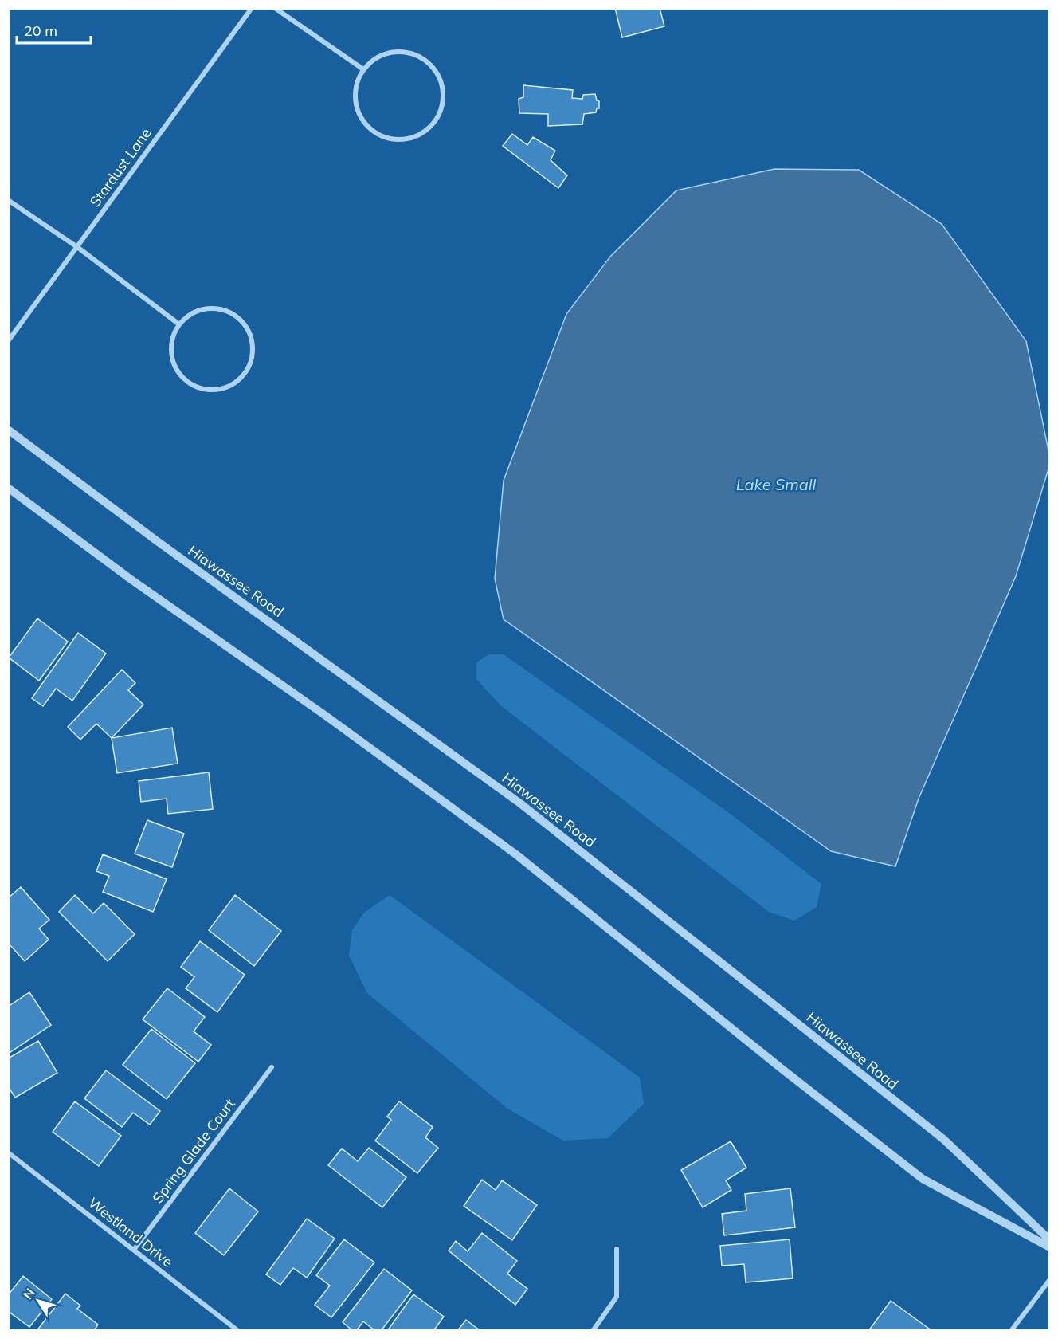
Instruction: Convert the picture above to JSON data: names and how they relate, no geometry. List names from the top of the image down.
{
  "streets": {
    "street": [
      "Stardust Lane",
      "Hiawassee Road",
      "Spring Glade Court",
      "Westland Drive"
    ]
  },
  "crossings": [
    ["Spring Glade Court", "Westland Drive"]
  ],
  "water": ["Lake Small"],
  "scale_bar": "20 m",
  "north": "top left"
}
